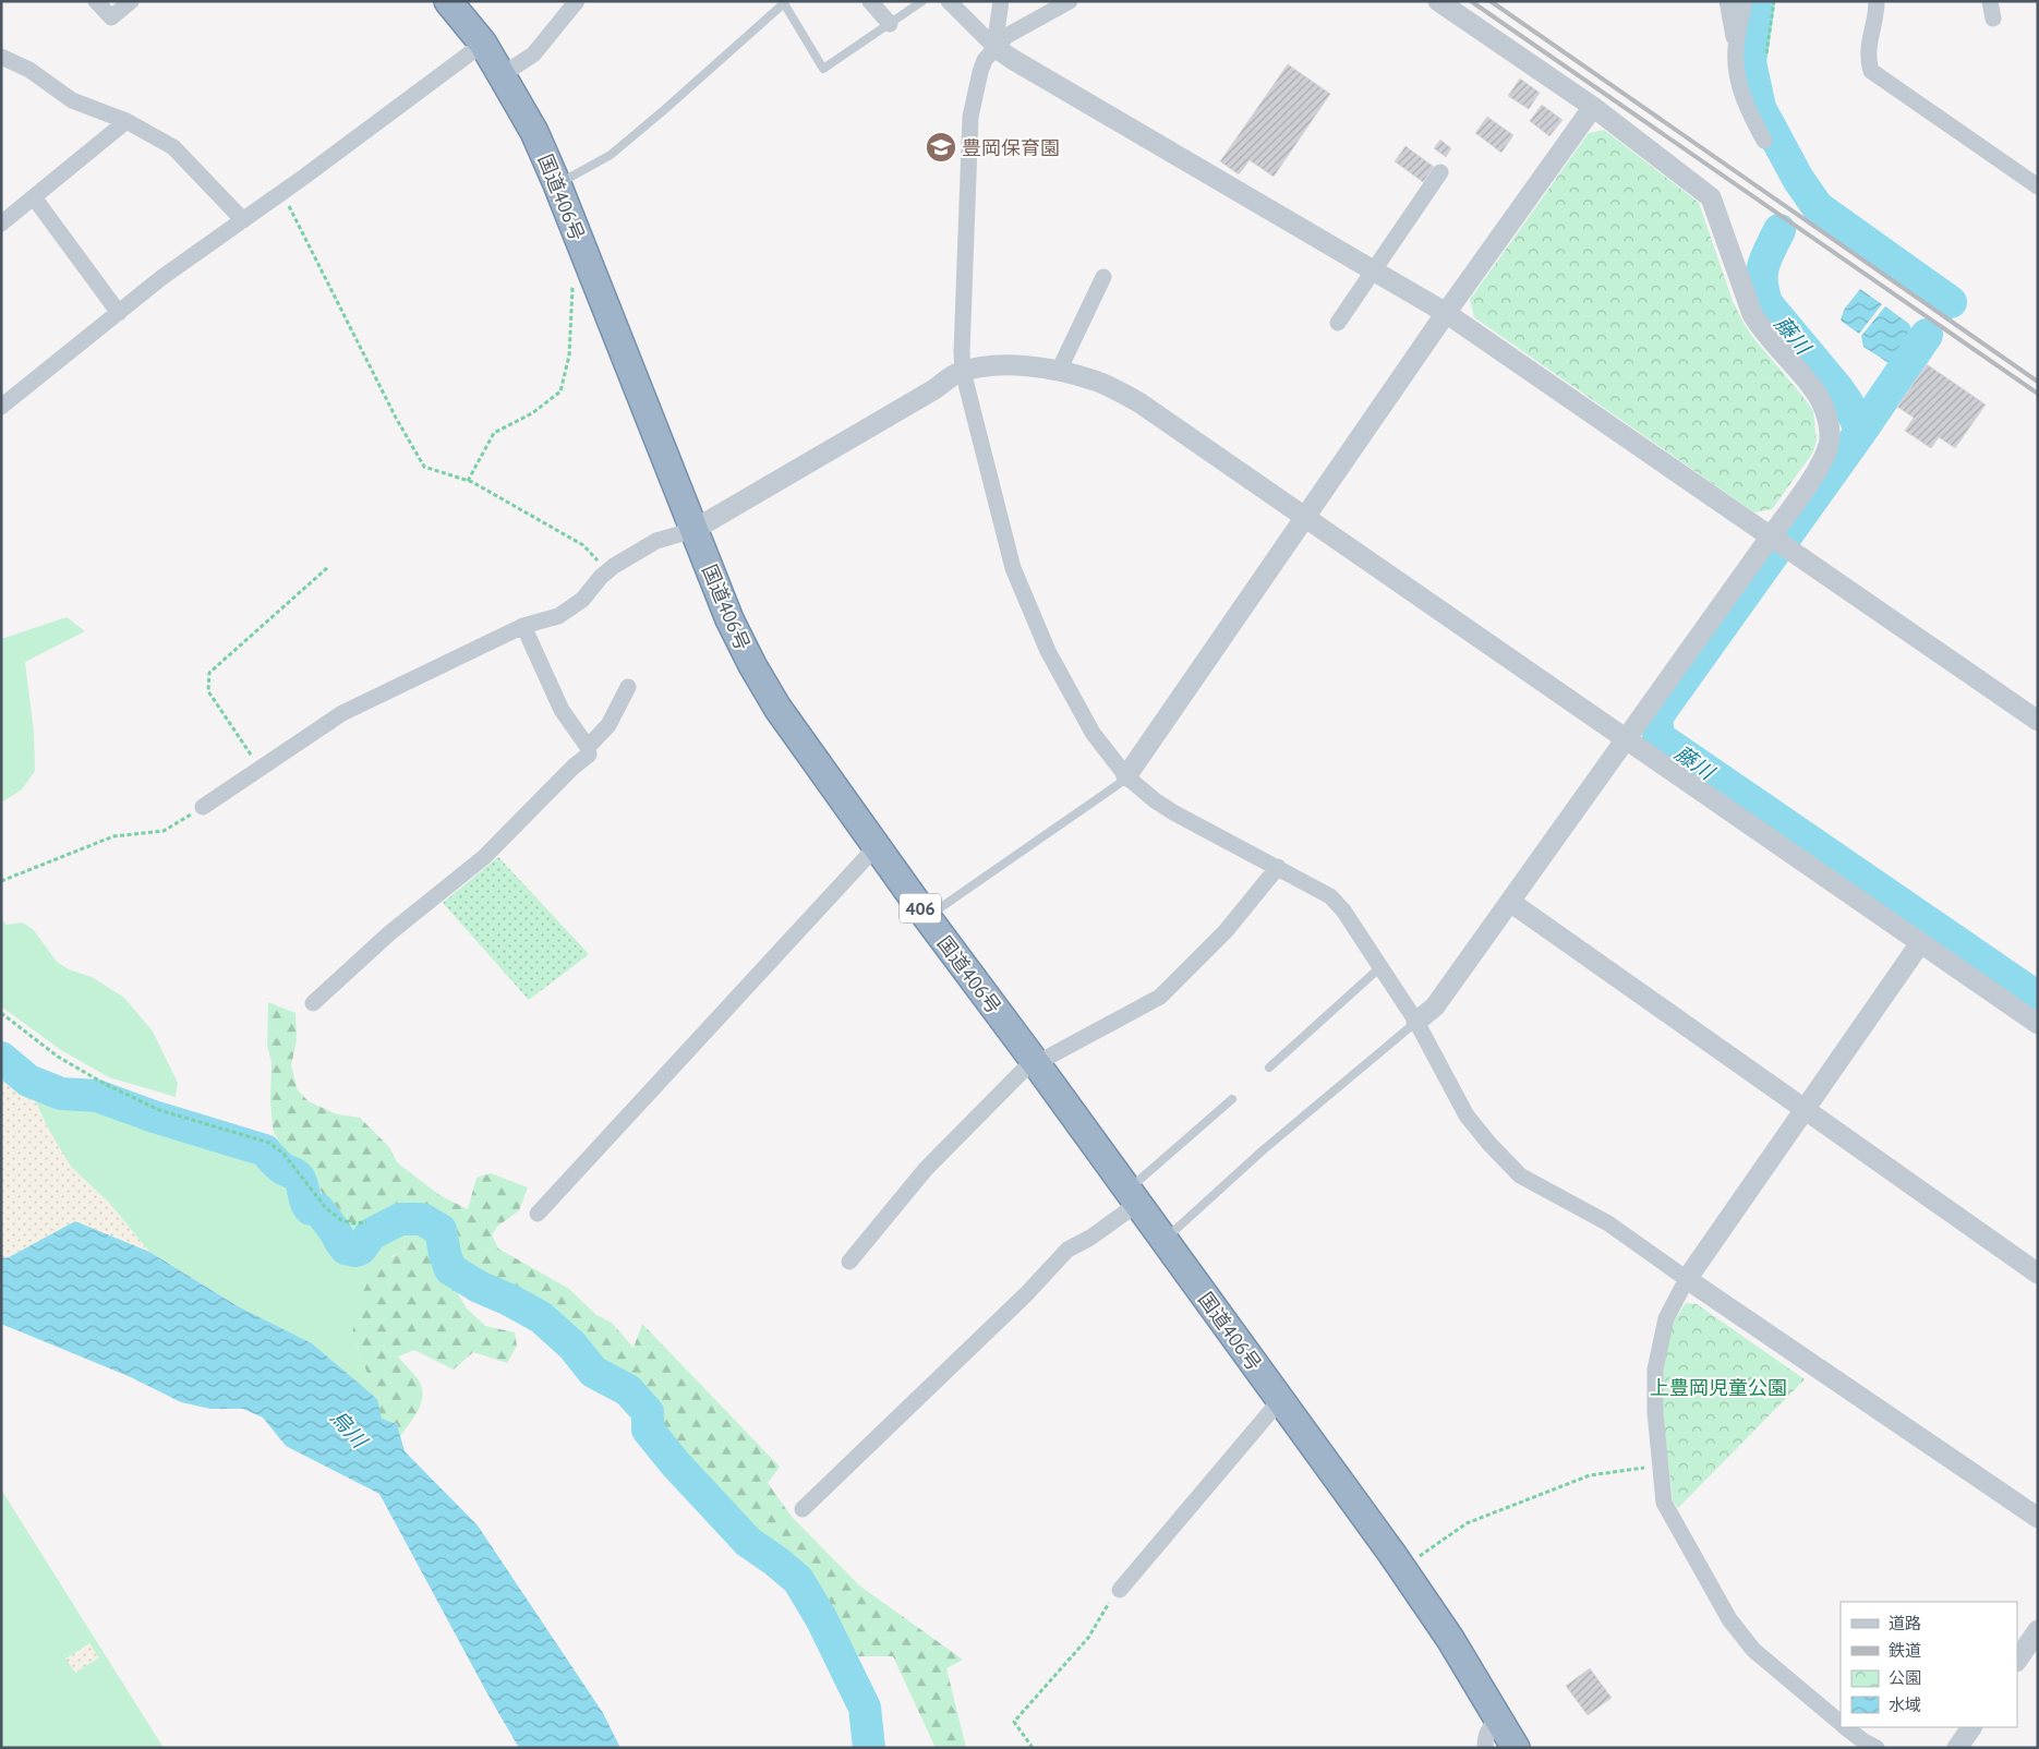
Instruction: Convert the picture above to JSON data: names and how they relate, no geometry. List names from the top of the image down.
{
  "streets": {
    "highway": ["国道406号", "406"]
  },
  "water": ["藤川", "烏川"],
  "parks": ["上豊岡児童公園"],
  "places": {
    "school or university": ["豊岡保育園"]
  },
  "legend": [
    "道路",
    "鉄道",
    "公園",
    "水域"
  ]
}
